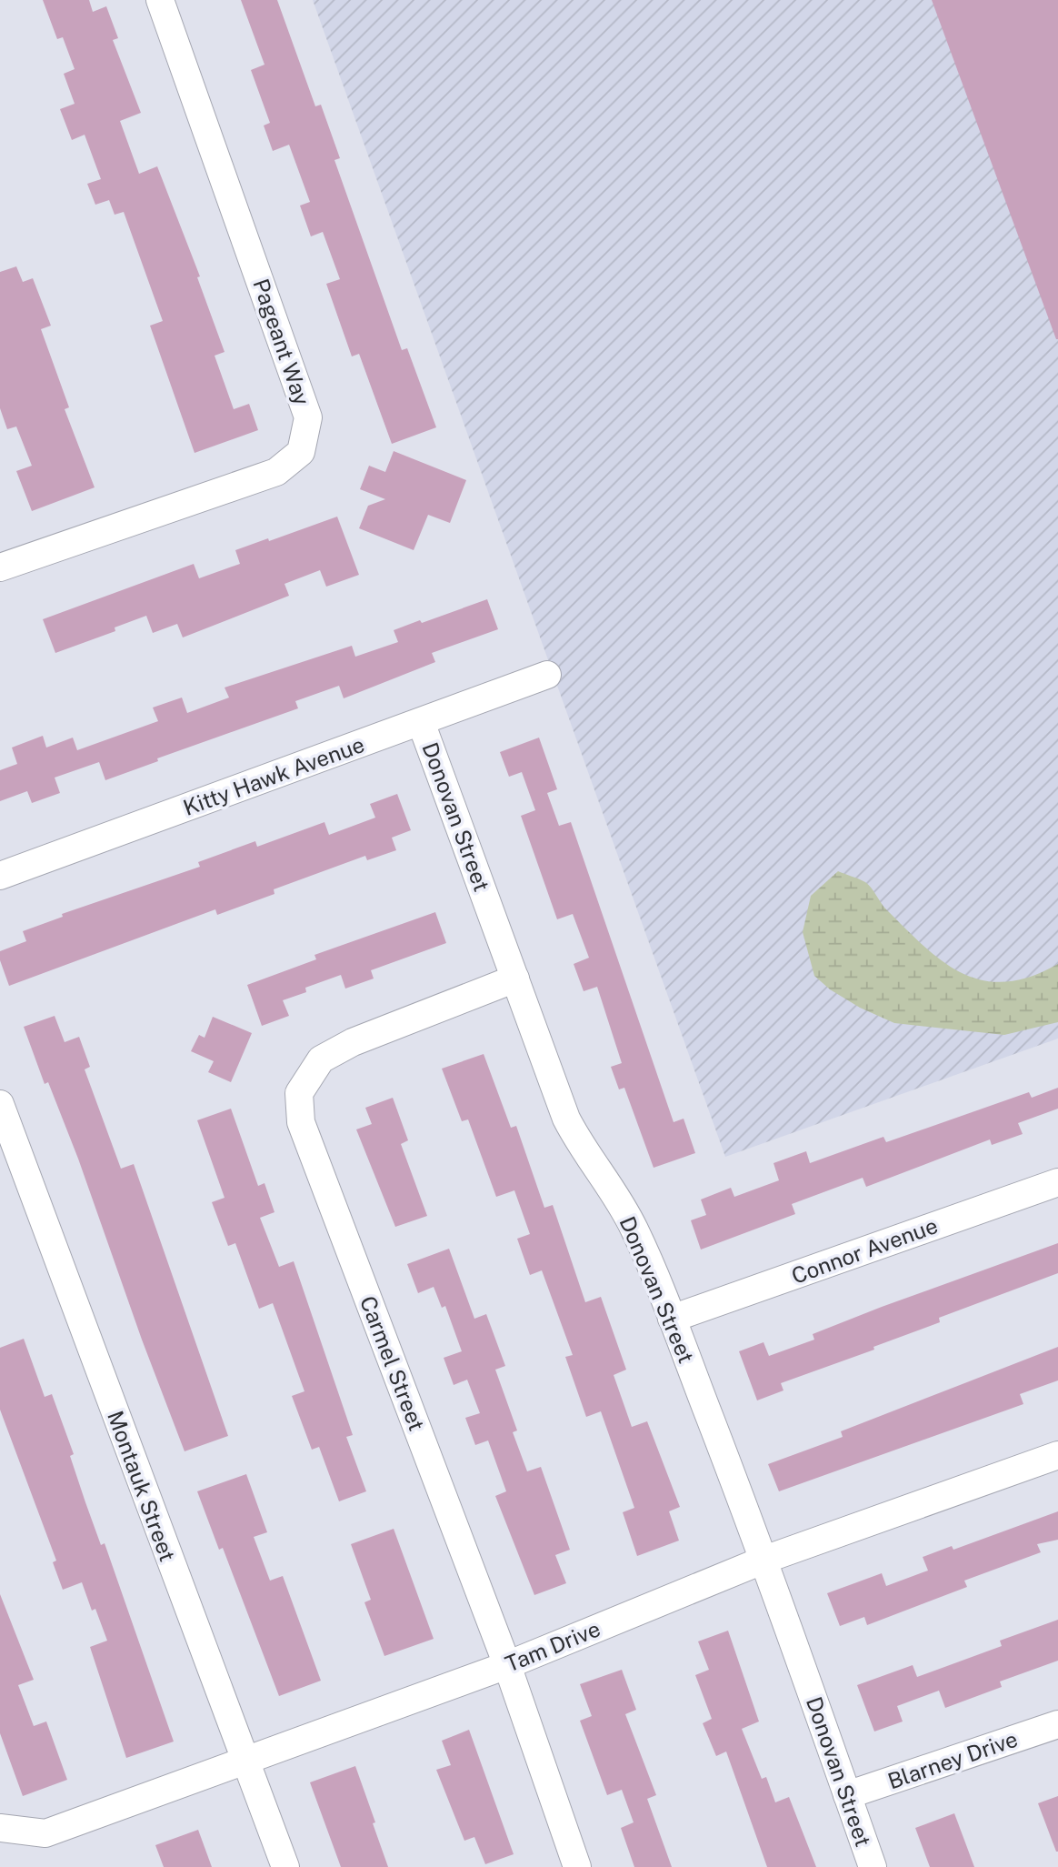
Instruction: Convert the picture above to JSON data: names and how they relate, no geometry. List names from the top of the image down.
{
  "streets": {
    "street": [
      "Pageant Way",
      "Kitty Hawk Avenue",
      "Donovan Street",
      "Connor Avenue",
      "Carmel Street",
      "Montauk Street",
      "Tam Drive",
      "Blarney Drive"
    ]
  },
  "crossings": [
    ["Kitty Hawk Avenue", "Donovan Street"],
    ["Donovan Street", "Connor Avenue"],
    ["Donovan Street", "Carmel Street"],
    ["Donovan Street", "Tam Drive"],
    ["Donovan Street", "Blarney Drive"],
    ["Carmel Street", "Tam Drive"],
    ["Montauk Street", "Tam Drive"]
  ]
}
